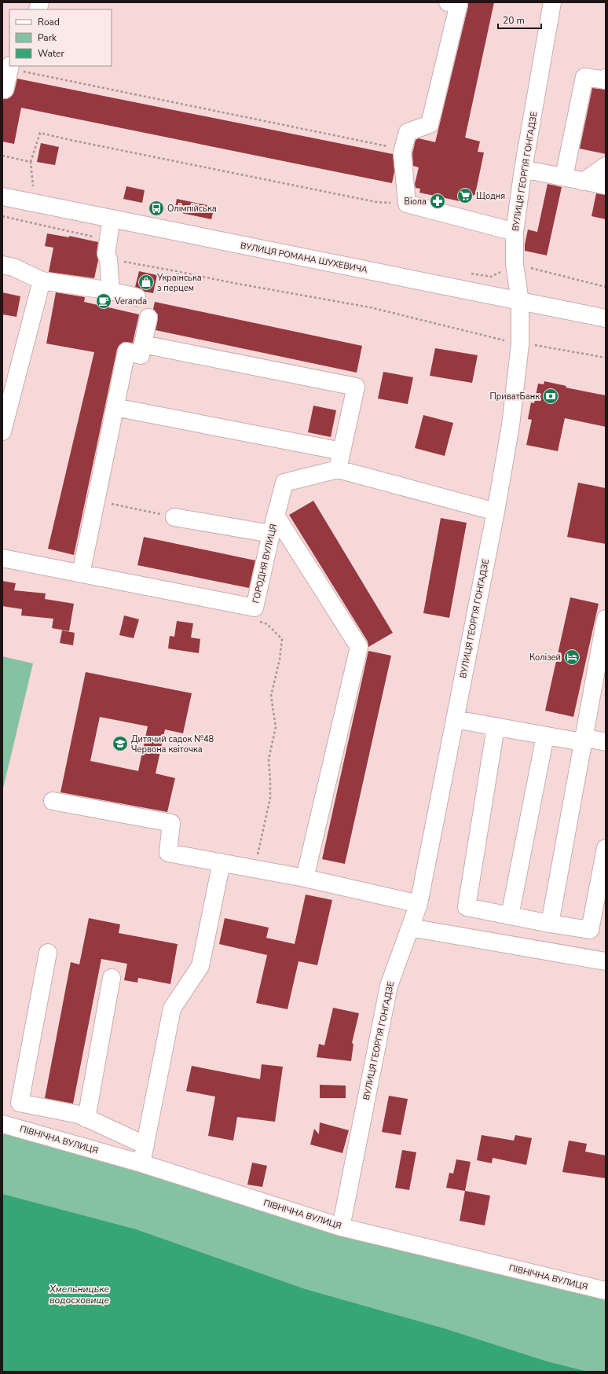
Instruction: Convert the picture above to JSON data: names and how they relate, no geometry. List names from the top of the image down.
{
  "streets": {
    "street": [
      "ВУЛИЦЯ ГЕОРГІЯ ГОНГАДЗЕ",
      "ВУЛИЦЯ РОМАНА ШУХЕВИЧА",
      "ГОРОДНЯ ВУЛИЦЯ",
      "ПІВНІЧНА ВУЛИЦЯ"
    ]
  },
  "crossings": [
    ["ВУЛИЦЯ ГЕОРГІЯ ГОНГАДЗЕ", "ВУЛИЦЯ РОМАНА ШУХЕВИЧА"],
    ["ВУЛИЦЯ ГЕОРГІЯ ГОНГАДЗЕ", "ГОРОДНЯ ВУЛИЦЯ"],
    ["ВУЛИЦЯ ГЕОРГІЯ ГОНГАДЗЕ", "ПІВНІЧНА ВУЛИЦЯ"]
  ],
  "water": ["Хмельницьке водосховище"],
  "places": {
    "supermarket": ["Щодня"],
    "pharmacy": ["Віола"],
    "bus stop": ["Олiмпiйська"],
    "shop": ["Українська з перцем"],
    "cafe": ["Veranda"],
    "bank": ["ПриватБанк"],
    "hotel": ["Колізей"],
    "school or university": ["Дитячий садок №48 Червона квіточка"]
  },
  "legend": ["Road", "Park", "Water"],
  "scale_bar": "20 m"
}
